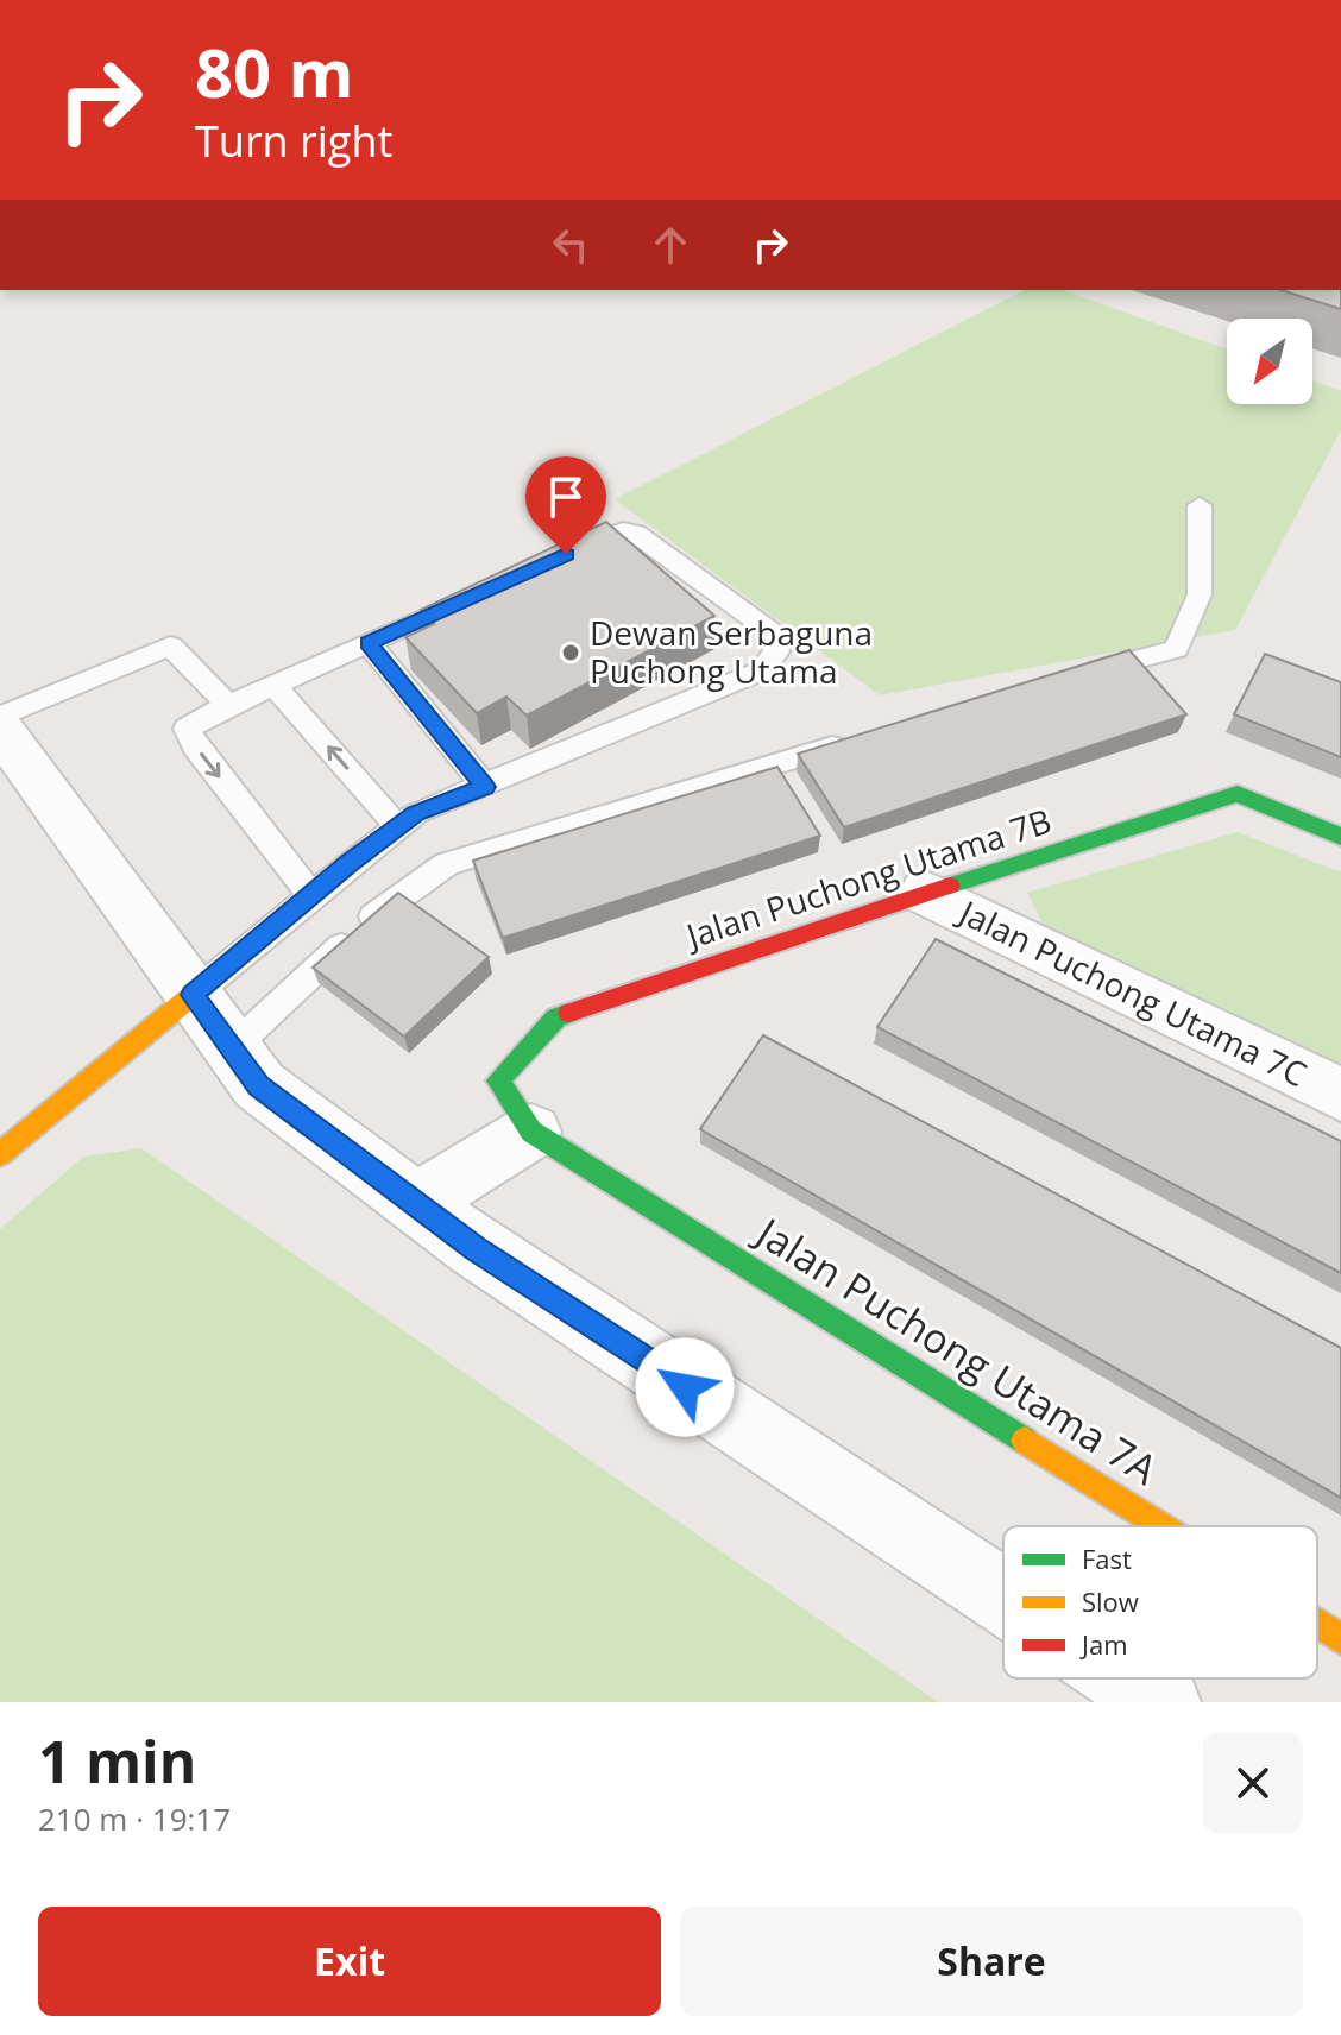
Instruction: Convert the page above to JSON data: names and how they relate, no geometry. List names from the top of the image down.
{
  "streets": {
    "street": ["Jalan Puchong Utama 7B", "Jalan Puchong Utama 7C", "Jalan Puchong Utama 7A"]
  },
  "crossings": [
    ["Jalan Puchong Utama 7B", "Jalan Puchong Utama 7C"],
    ["Jalan Puchong Utama 7B", "Jalan Puchong Utama 7A"]
  ],
  "places": ["Dewan Serbaguna Puchong Utama"],
  "legend": ["Fast", "Slow", "Jam"],
  "north": "bottom left",
  "page": {
    "turn": ["80 m", "Turn right"],
    "heading": ["1 min", "210 m · 19:17"],
    "buttons": ["Exit", "Share"]
  }
}
